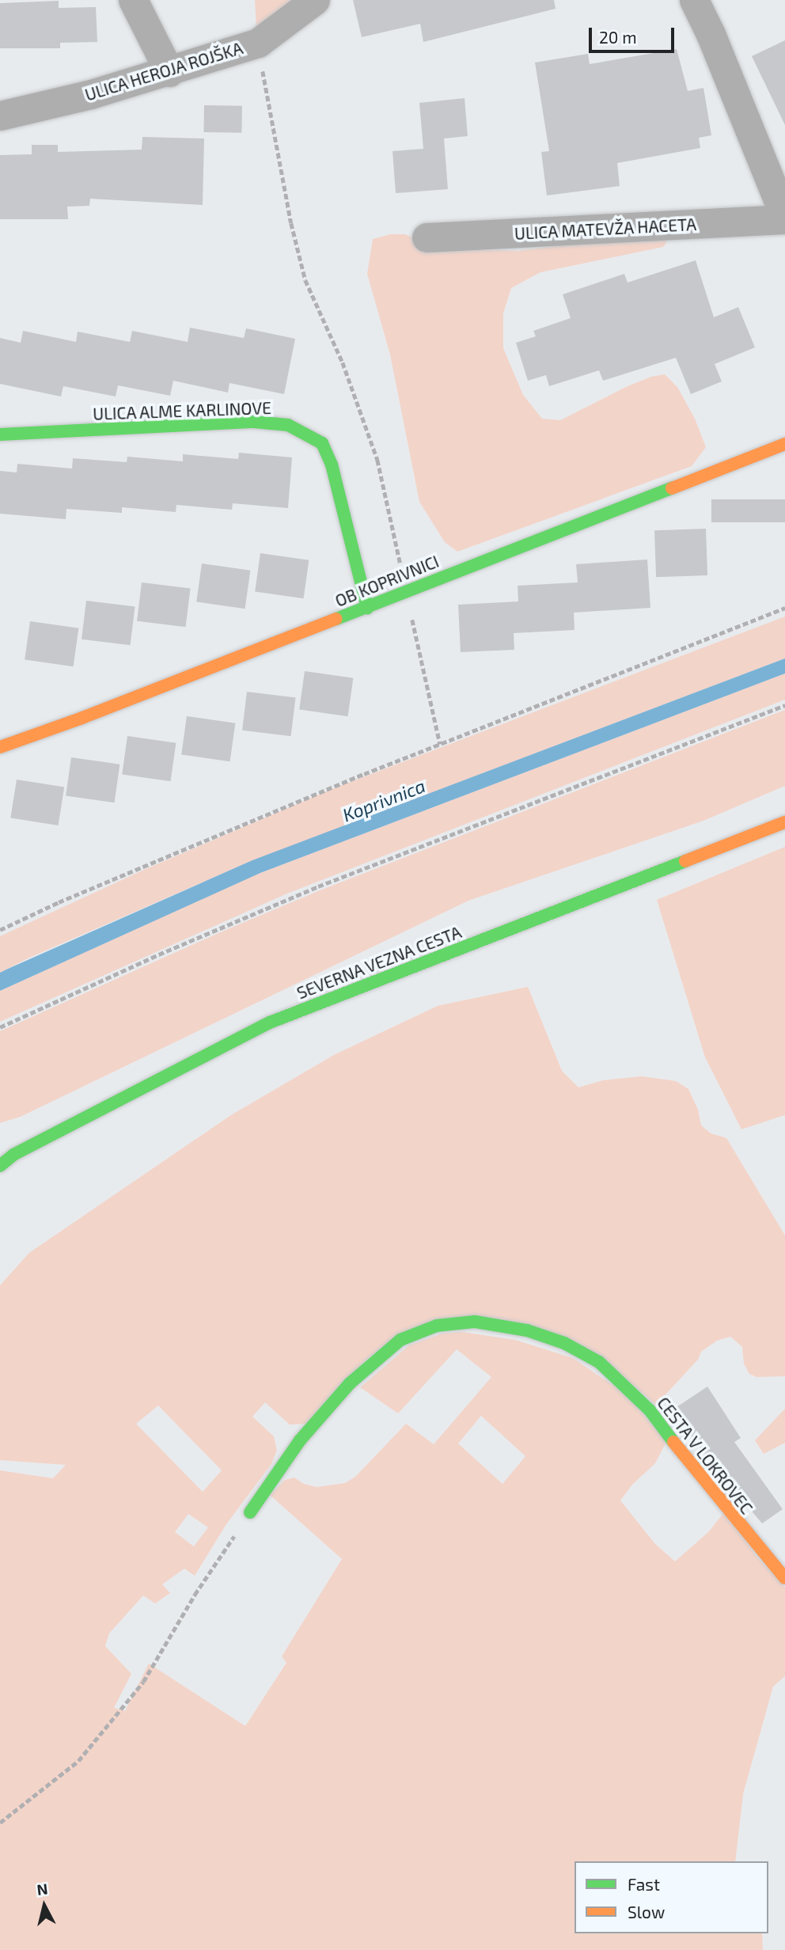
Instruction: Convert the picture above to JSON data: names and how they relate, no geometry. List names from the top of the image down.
{
  "streets": {
    "street": [
      "ULICA HEROJA ROJŠKA",
      "ULICA MATEVŽA HACETA",
      "ULICA ALME KARLINOVE",
      "OB KOPRIVNICI",
      "SEVERNA VEZNA CESTA",
      "CESTA V LOKROVEC"
    ]
  },
  "crossings": [
    ["ULICA ALME KARLINOVE", "OB KOPRIVNICI"]
  ],
  "water": ["Koprivnica"],
  "legend": ["Fast", "Slow"],
  "scale_bar": "20 m",
  "north": "top"
}
